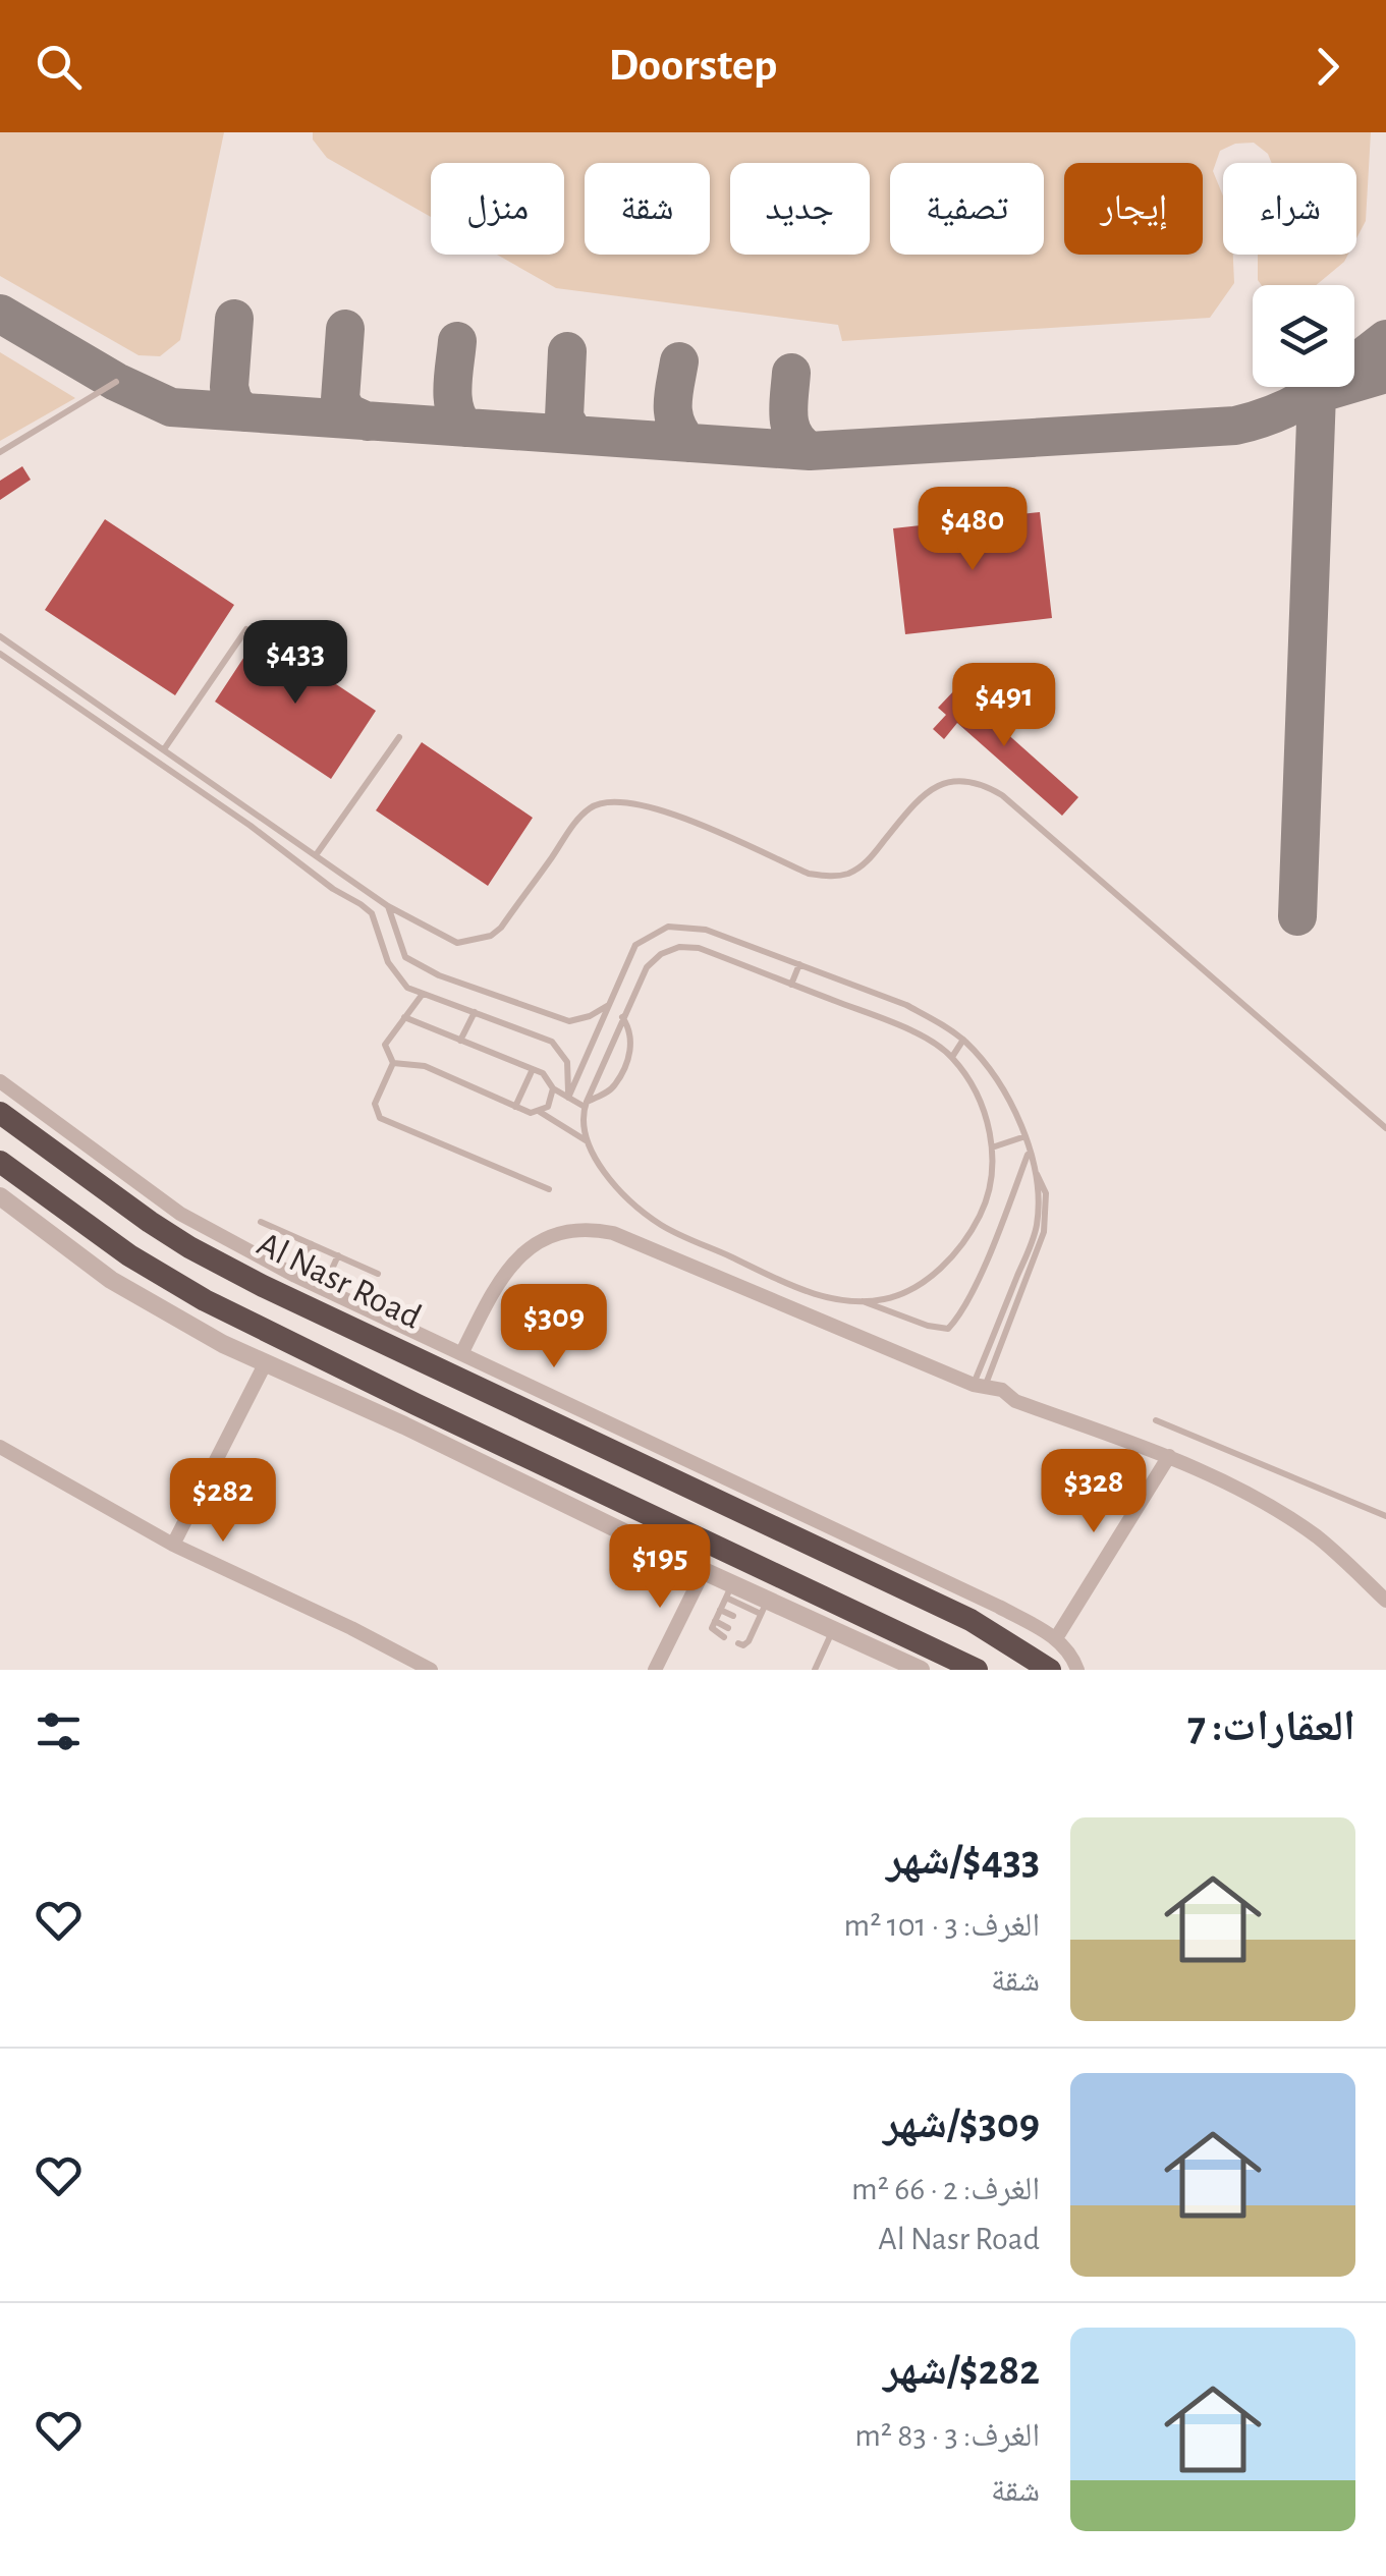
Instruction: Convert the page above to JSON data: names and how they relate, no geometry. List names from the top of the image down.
{
  "streets": {
    "highway": ["Al Nasr Road"]
  },
  "page": {
    "header": "Doorstep",
    "chip": [
      "شراء",
      "إيجار",
      "تصفية",
      "جديد",
      "شقة",
      "منزل"
    ],
    "price": [
      "$480",
      "$433",
      "$491",
      "$309",
      "$328",
      "$282",
      "$195"
    ],
    "heading": "العقارات: 7",
    "list": [
      {
        "name": "$433/شهر",
        "note": "الغرف: 3 · 101 m² · شقة"
      },
      {
        "name": "$309/شهر",
        "note": "الغرف: 2 · 66 m² · Al Nasr Road"
      },
      {
        "name": "$282/شهر",
        "note": "الغرف: 3 · 83 m² · شقة"
      }
    ]
  }
}
